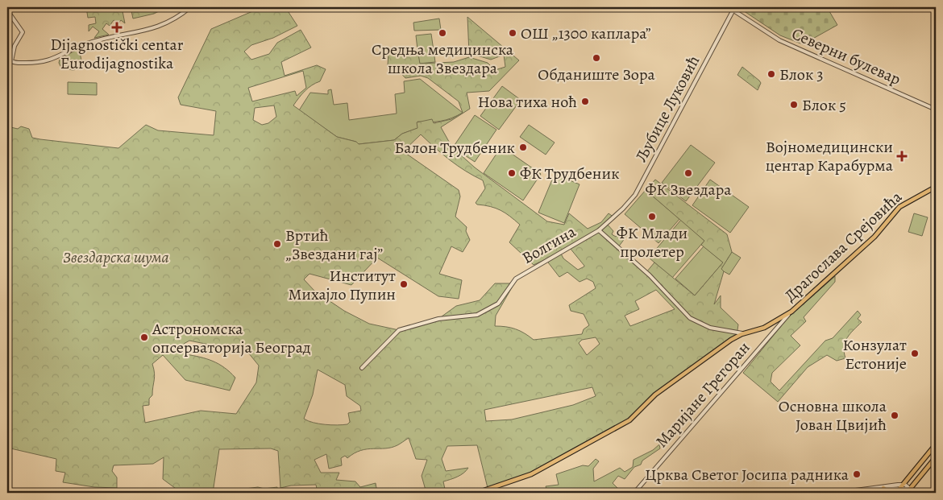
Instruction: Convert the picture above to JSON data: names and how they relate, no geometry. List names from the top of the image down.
{
  "streets": {
    "main road": ["Драгослава Срејовића"],
    "street": [
      "Северни булевар",
      "Љубице Луковић",
      "Волгина",
      "Маријане Грегоран"
    ]
  },
  "crossings": [
    ["Северни булевар", "Љубице Луковић"],
    ["Љубице Луковић", "Волгина"],
    ["Волгина", "Драгослава Срејовића"],
    ["Драгослава Срејовића", "Маријане Грегоран"]
  ],
  "parks": ["Звездарска шума"],
  "places": {
    "health": ["Dijagnostički centar Eurodijagnostika", "Војномедицински центар Карабурма"],
    "other": [
      "Средња медицинска школа Звездара",
      "ОШ „1300 каплара”",
      "Обданиште Зора",
      "Блок 3",
      "Нова тиха ноћ",
      "Блок 5",
      "Балон Трудбеник",
      "ФК Трудбеник",
      "ФК Звездара",
      "ФК Млади пролетер",
      "Вртић „Звездани гај”",
      "Институт Михајло Пупин",
      "Астрономска опсерваторија Београд",
      "Конзулат Естоније",
      "Основна школа Јован Цвијић",
      "Црква Светог Јосипа радника"
    ]
  }
}
